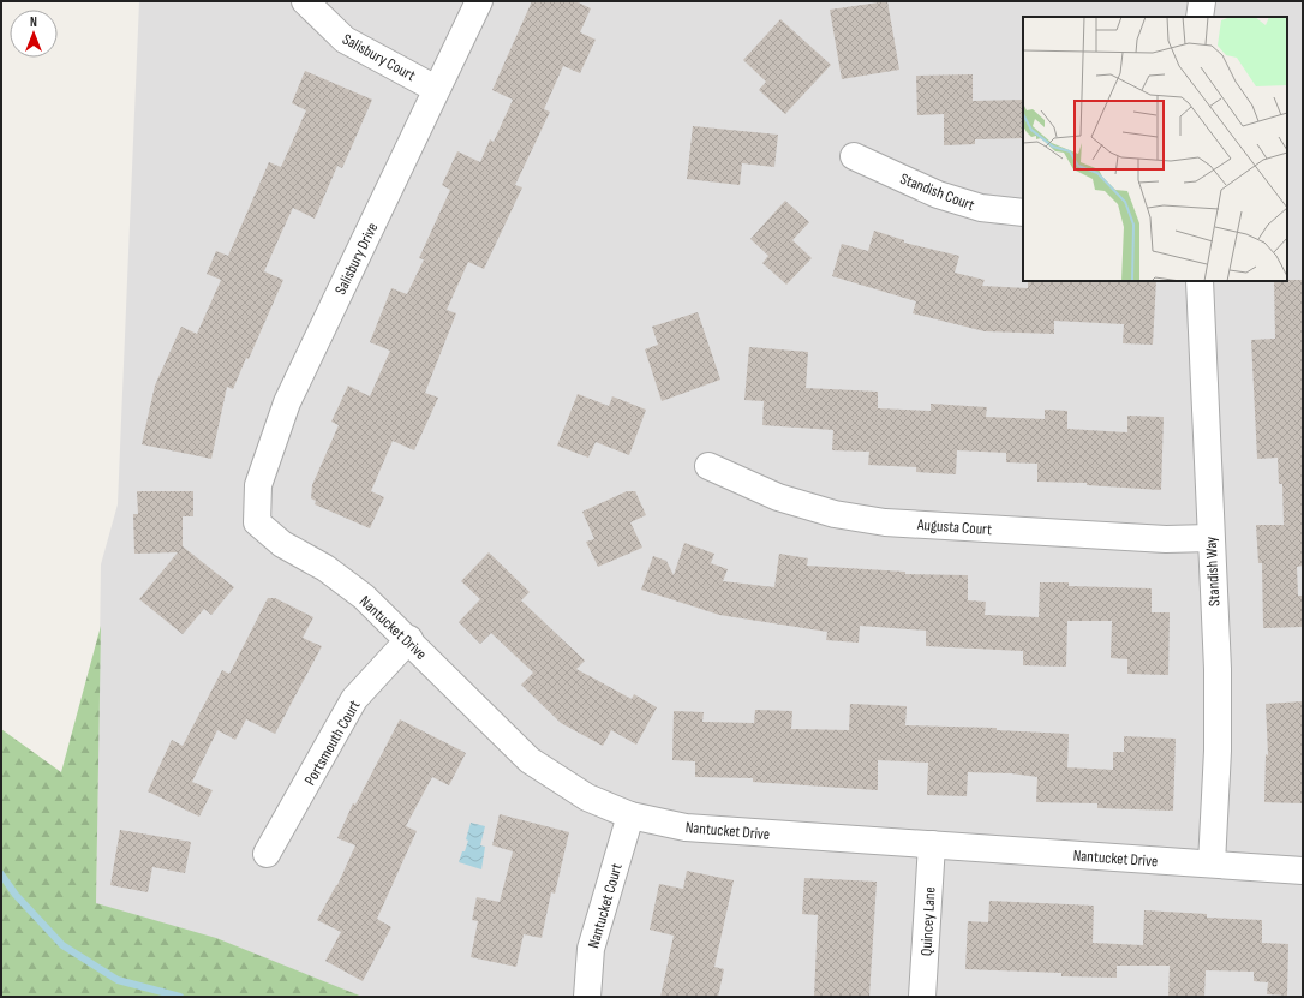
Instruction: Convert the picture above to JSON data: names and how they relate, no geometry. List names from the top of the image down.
{
  "streets": {
    "street": [
      "Salisbury Court",
      "Standish Court",
      "Salisbury Drive",
      "Augusta Court",
      "Standish Way",
      "Nantucket Drive",
      "Portsmouth Court",
      "Nantucket Court",
      "Quincey Lane"
    ]
  },
  "crossings": [
    ["Salisbury Court", "Salisbury Drive"],
    ["Salisbury Drive", "Nantucket Drive"],
    ["Augusta Court", "Standish Way"],
    ["Standish Way", "Nantucket Drive"],
    ["Nantucket Drive", "Portsmouth Court"],
    ["Nantucket Drive", "Nantucket Court"],
    ["Nantucket Drive", "Quincey Lane"]
  ],
  "north": "top"
}
